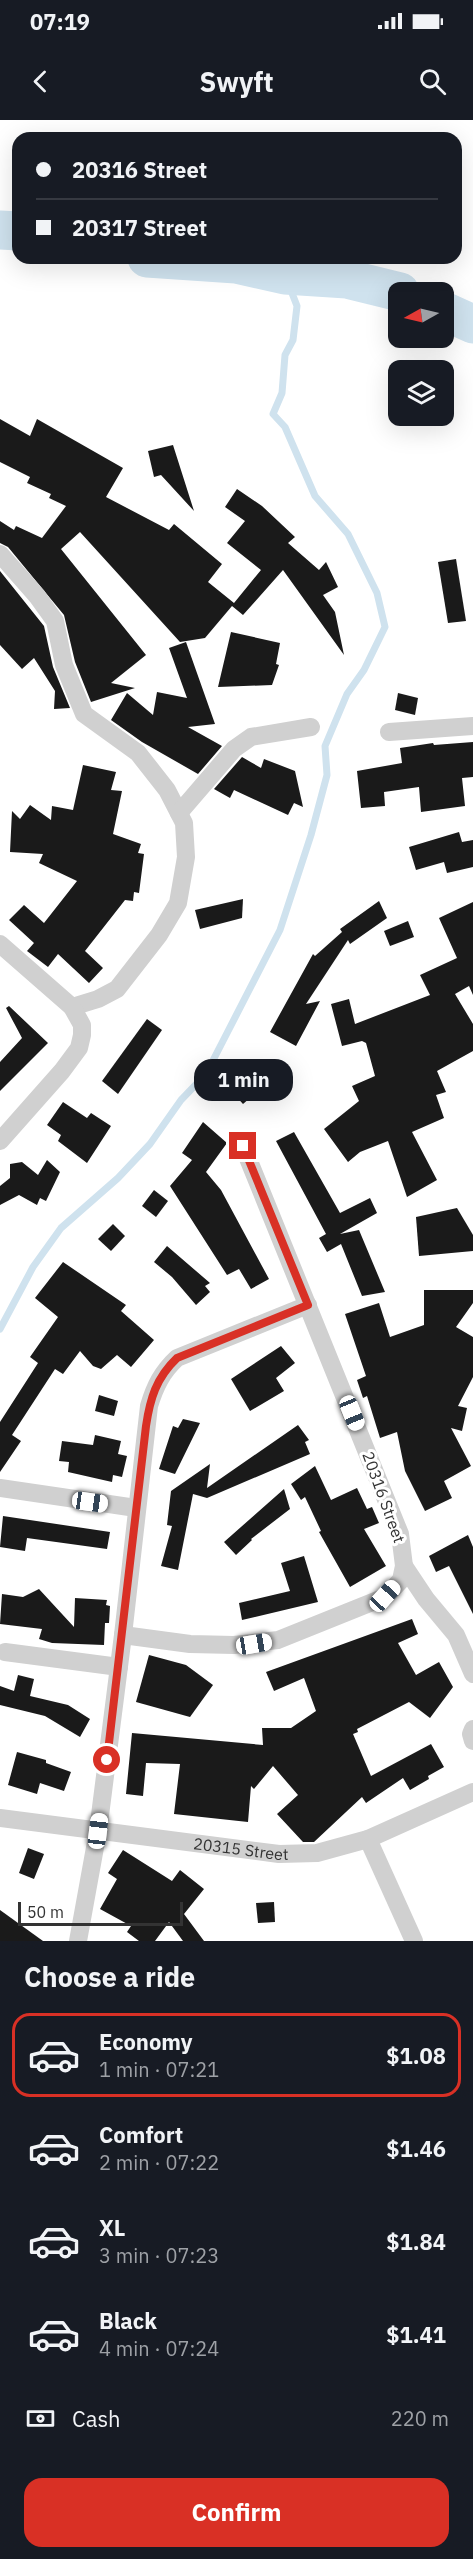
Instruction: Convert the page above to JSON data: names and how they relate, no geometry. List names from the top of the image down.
{
  "streets": {
    "street": ["20316 Street", "20315 Street"]
  },
  "scale_bar": "50 m",
  "north": "left",
  "page": {
    "status": "07:19",
    "header": "Swyft",
    "banner": ["20316 Street", "20317 Street"],
    "bubble": "1 min",
    "scale": "50 m",
    "heading": "Choose a ride",
    "list": [
      {
        "name": "Economy",
        "note": "1 min · 07:21",
        "value": "$1.08"
      },
      {
        "name": "Comfort",
        "note": "2 min · 07:22",
        "value": "$1.46"
      },
      {
        "name": "XL",
        "note": "3 min · 07:23",
        "value": "$1.84"
      },
      {
        "name": "Black",
        "note": "4 min · 07:24",
        "value": "$1.41"
      }
    ],
    "pay": ["Cash", "220 m"],
    "buttons": "Confirm"
  }
}
